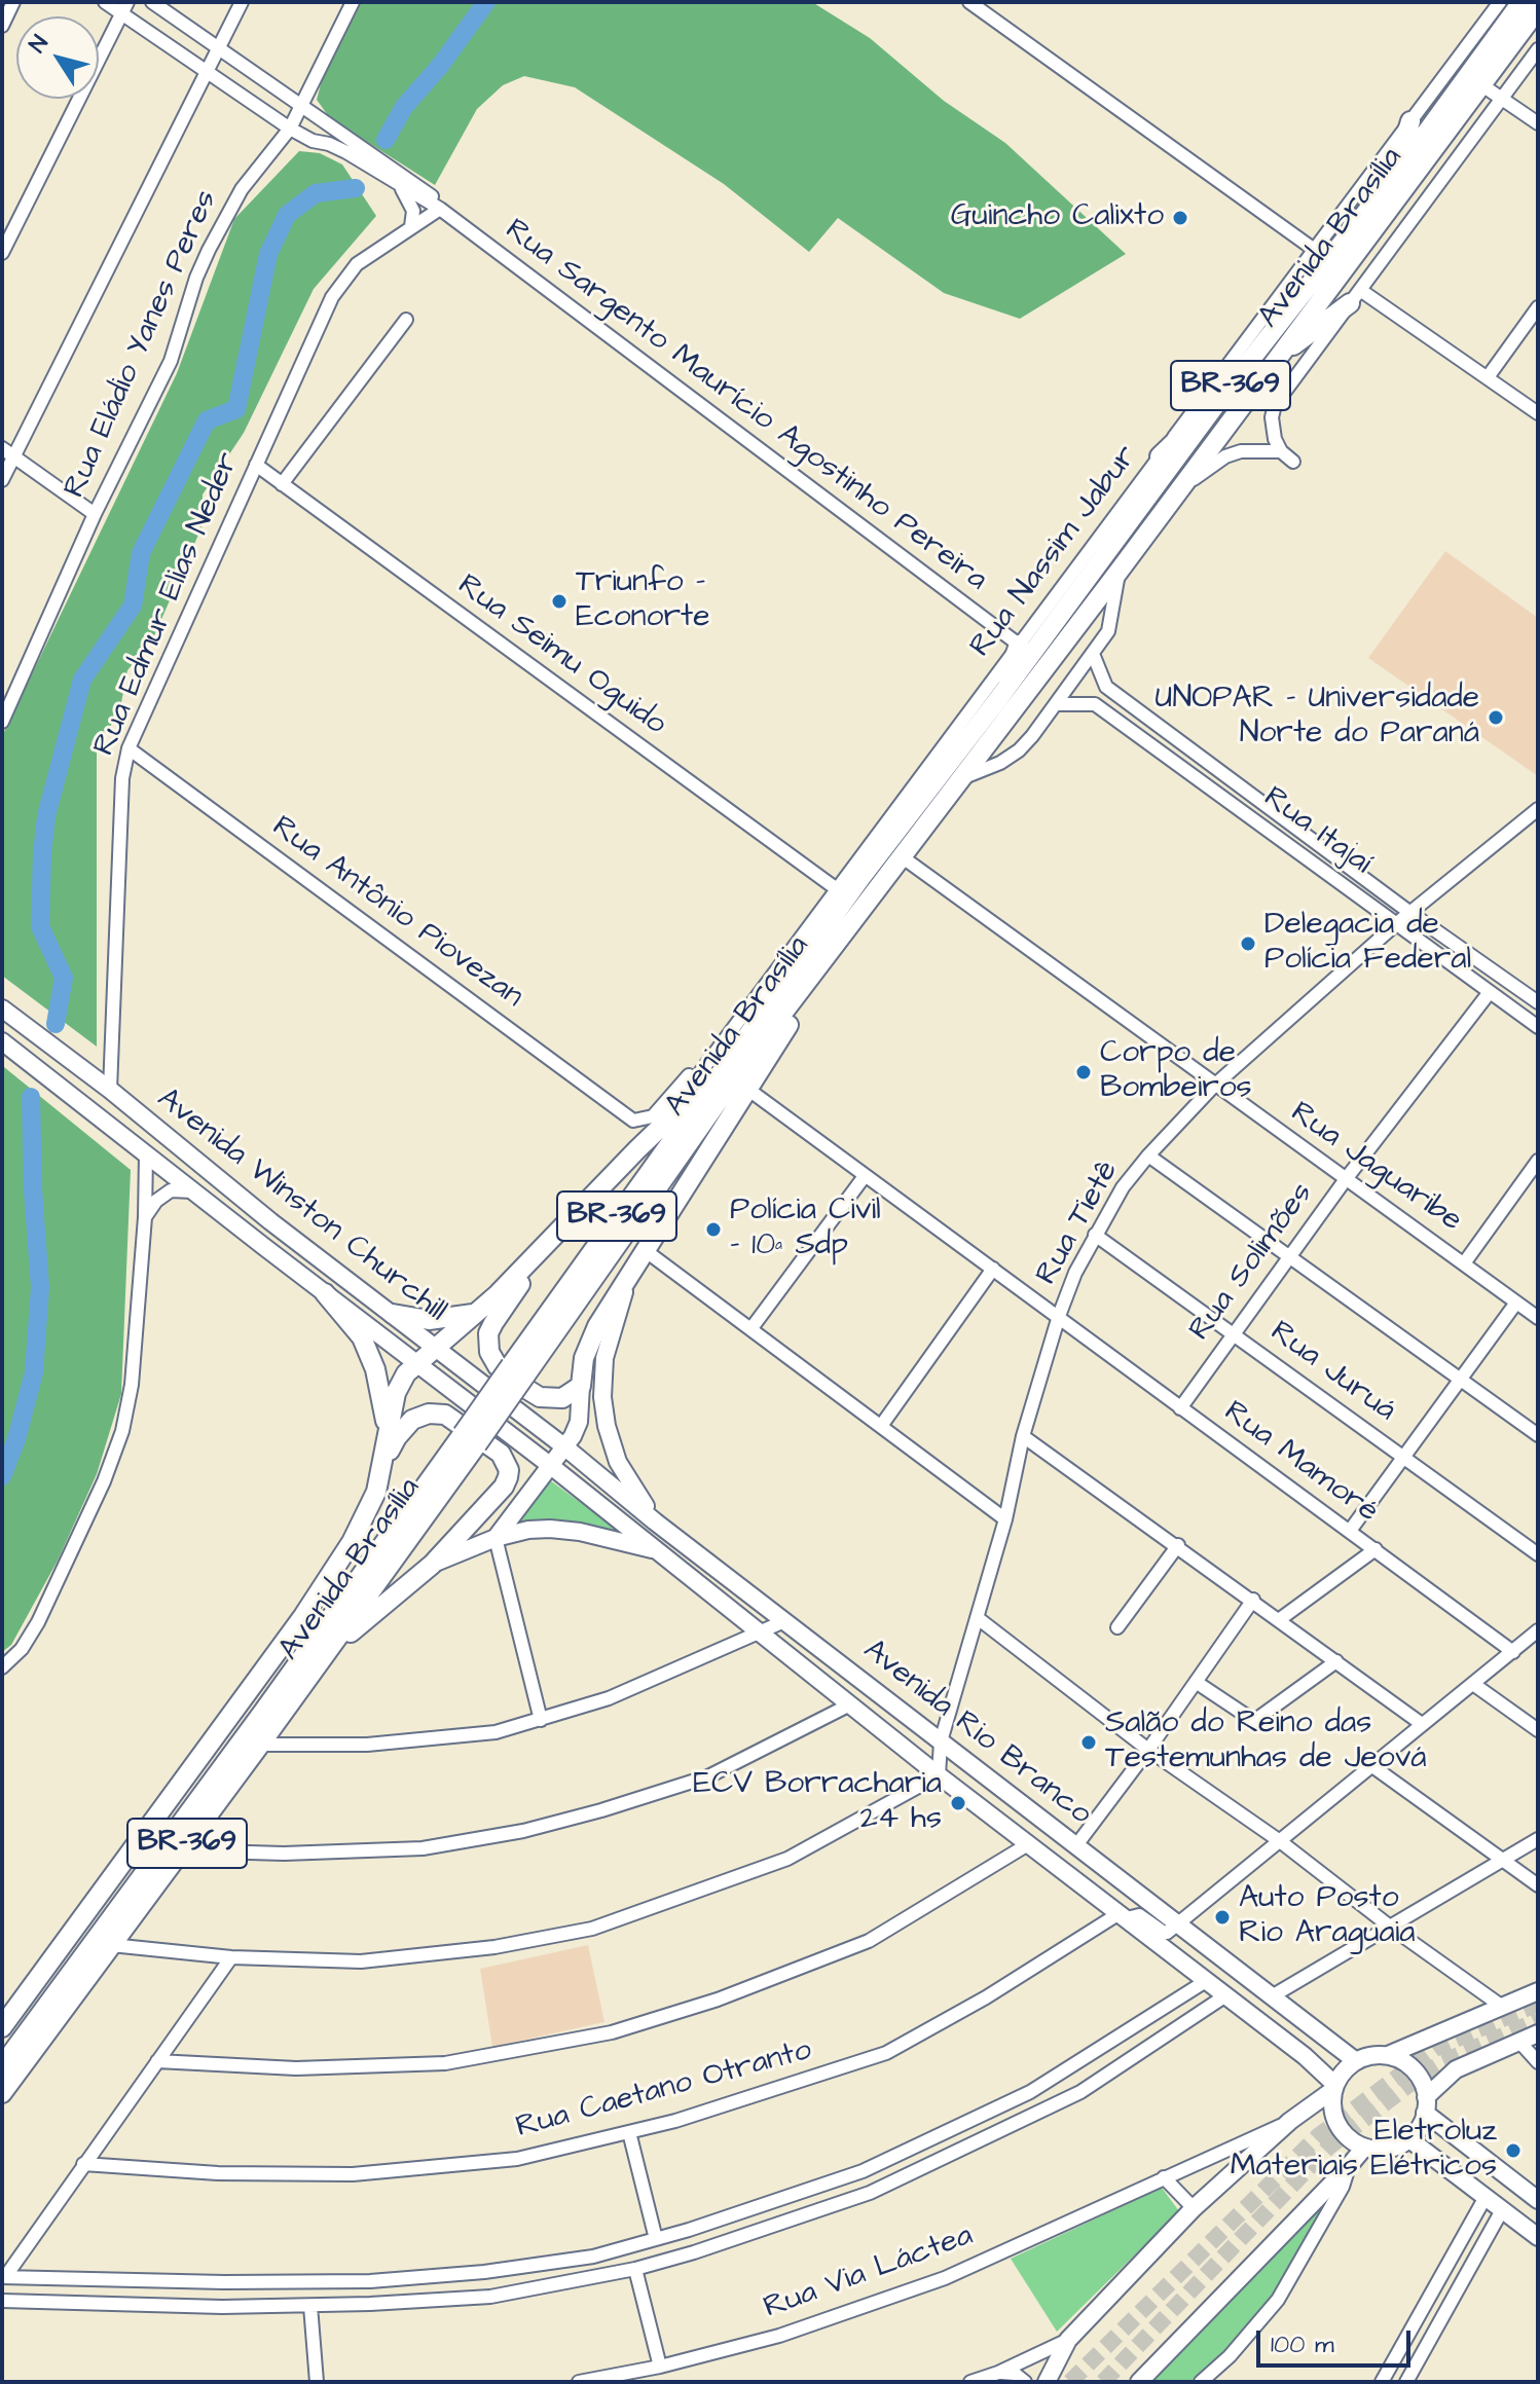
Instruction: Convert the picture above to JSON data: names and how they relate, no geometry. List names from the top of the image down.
{
  "streets": {
    "highway": ["Avenida Brasília", "BR-369"],
    "main road": ["Avenida Winston Churchill", "Avenida Rio Branco"],
    "street": [
      "Rua Eládio Yanes Peres",
      "Rua Sargento Maurício Agostinho Pereira",
      "Rua Nassim Jabur",
      "Rua Edmur Elias Neder",
      "Rua Seimu Oguido",
      "Rua Itajaí",
      "Rua Antônio Piovezan",
      "Rua Jaguaribe",
      "Rua Tietê",
      "Rua Solimões",
      "Rua Juruá",
      "Rua Mamoré",
      "Rua Caetano Otranto",
      "Rua Via Láctea"
    ]
  },
  "crossings": [
    ["Avenida Brasília", "Rua Nassim Jabur"],
    ["Avenida Brasília", "Rua Jaguaribe"],
    ["Rua Sargento Maurício Agostinho Pereira", "Rua Nassim Jabur"],
    ["Rua Sargento Maurício Agostinho Pereira", "Rua Edmur Elias Neder"],
    ["Rua Nassim Jabur", "Rua Seimu Oguido"],
    ["Rua Edmur Elias Neder", "Rua Seimu Oguido"],
    ["Rua Edmur Elias Neder", "Rua Antônio Piovezan"],
    ["Rua Edmur Elias Neder", "Avenida Winston Churchill"],
    ["Rua Itajaí", "Rua Tietê"],
    ["Rua Itajaí", "Rua Solimões"],
    ["Rua Jaguaribe", "Rua Tietê"],
    ["Rua Jaguaribe", "Rua Solimões"],
    ["Avenida Winston Churchill", "Avenida Rio Branco"],
    ["Rua Tietê", "Rua Juruá"],
    ["Rua Tietê", "Rua Mamoré"],
    ["Rua Tietê", "Avenida Rio Branco"],
    ["Rua Solimões", "Rua Juruá"],
    ["Rua Solimões", "Rua Mamoré"],
    ["Avenida Rio Branco", "Rua Caetano Otranto"]
  ],
  "places": [
    "Guincho Calixto",
    "Triunfo - Econorte",
    "UNOPAR - Universidade Norte do Paraná",
    "Delegacia de Polícia Federal",
    "Corpo de Bombeiros",
    "Polícia Civil - 10ª Sdp",
    "Salão do Reino das Testemunhas de Jeová",
    "ECV Borracharia 24 hs",
    "Auto Posto Rio Araguaia",
    "Eletroluz Materiais Elétricos"
  ],
  "scale_bar": "100 m",
  "north": "top left"
}
